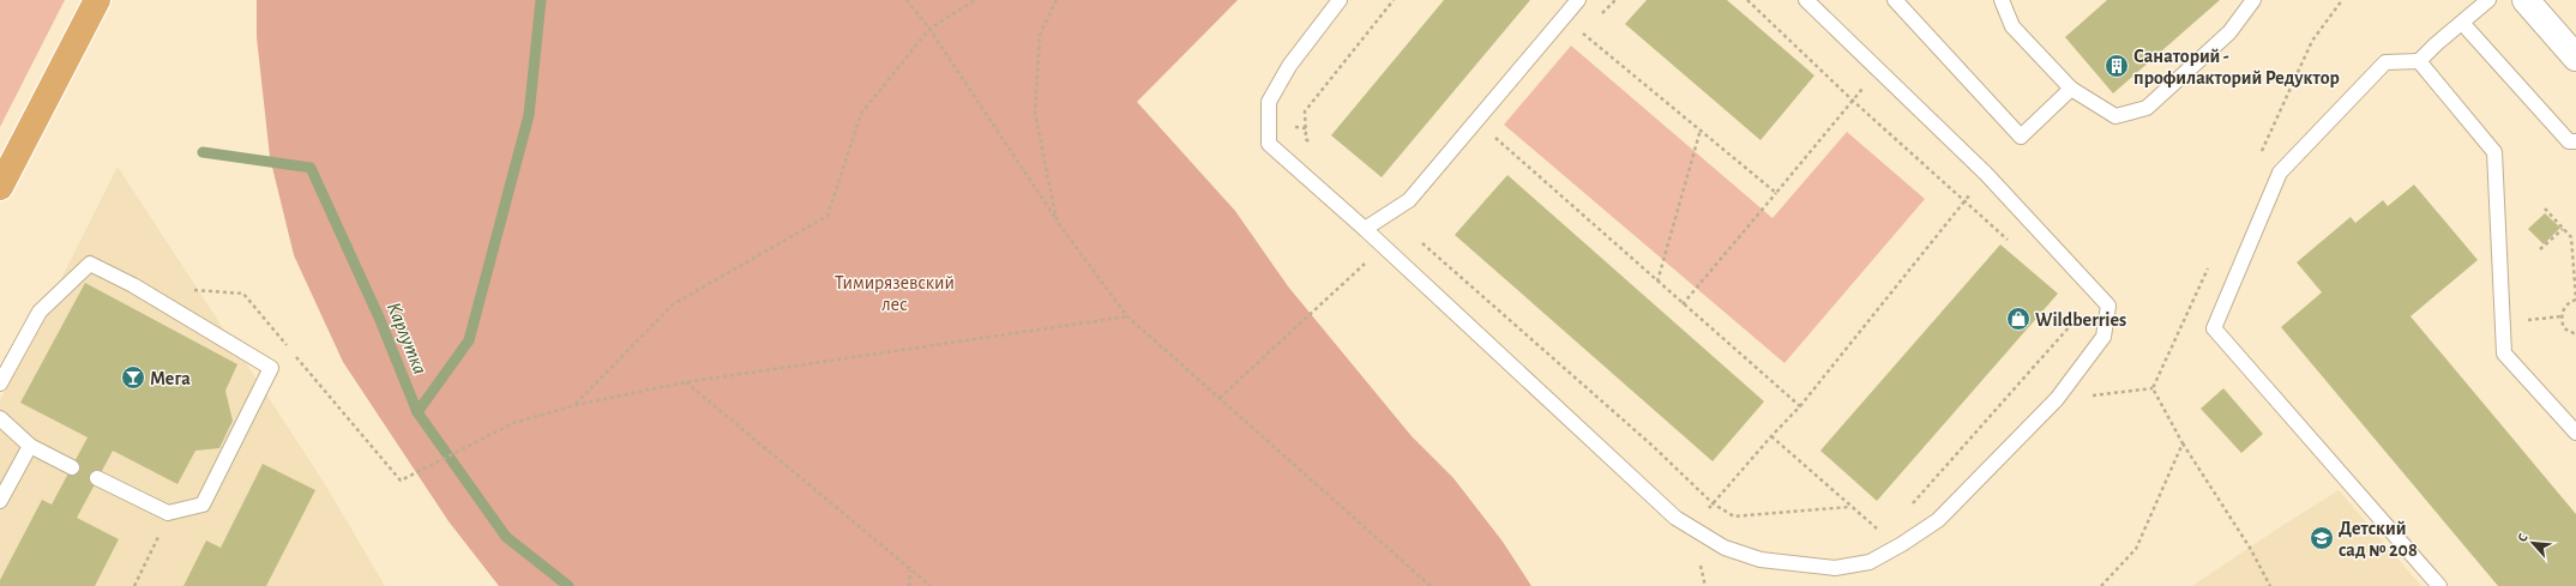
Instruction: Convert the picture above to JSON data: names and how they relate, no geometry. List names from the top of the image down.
{
  "water": ["Карлутка"],
  "parks": ["Тимирязевский лес"],
  "places": {
    "building": ["Санаторий - профилакторий Редуктор"],
    "shop": ["Wildberries"],
    "bar": ["Мега"],
    "school or university": ["Детский сад № 208"]
  },
  "north": "top left"
}
